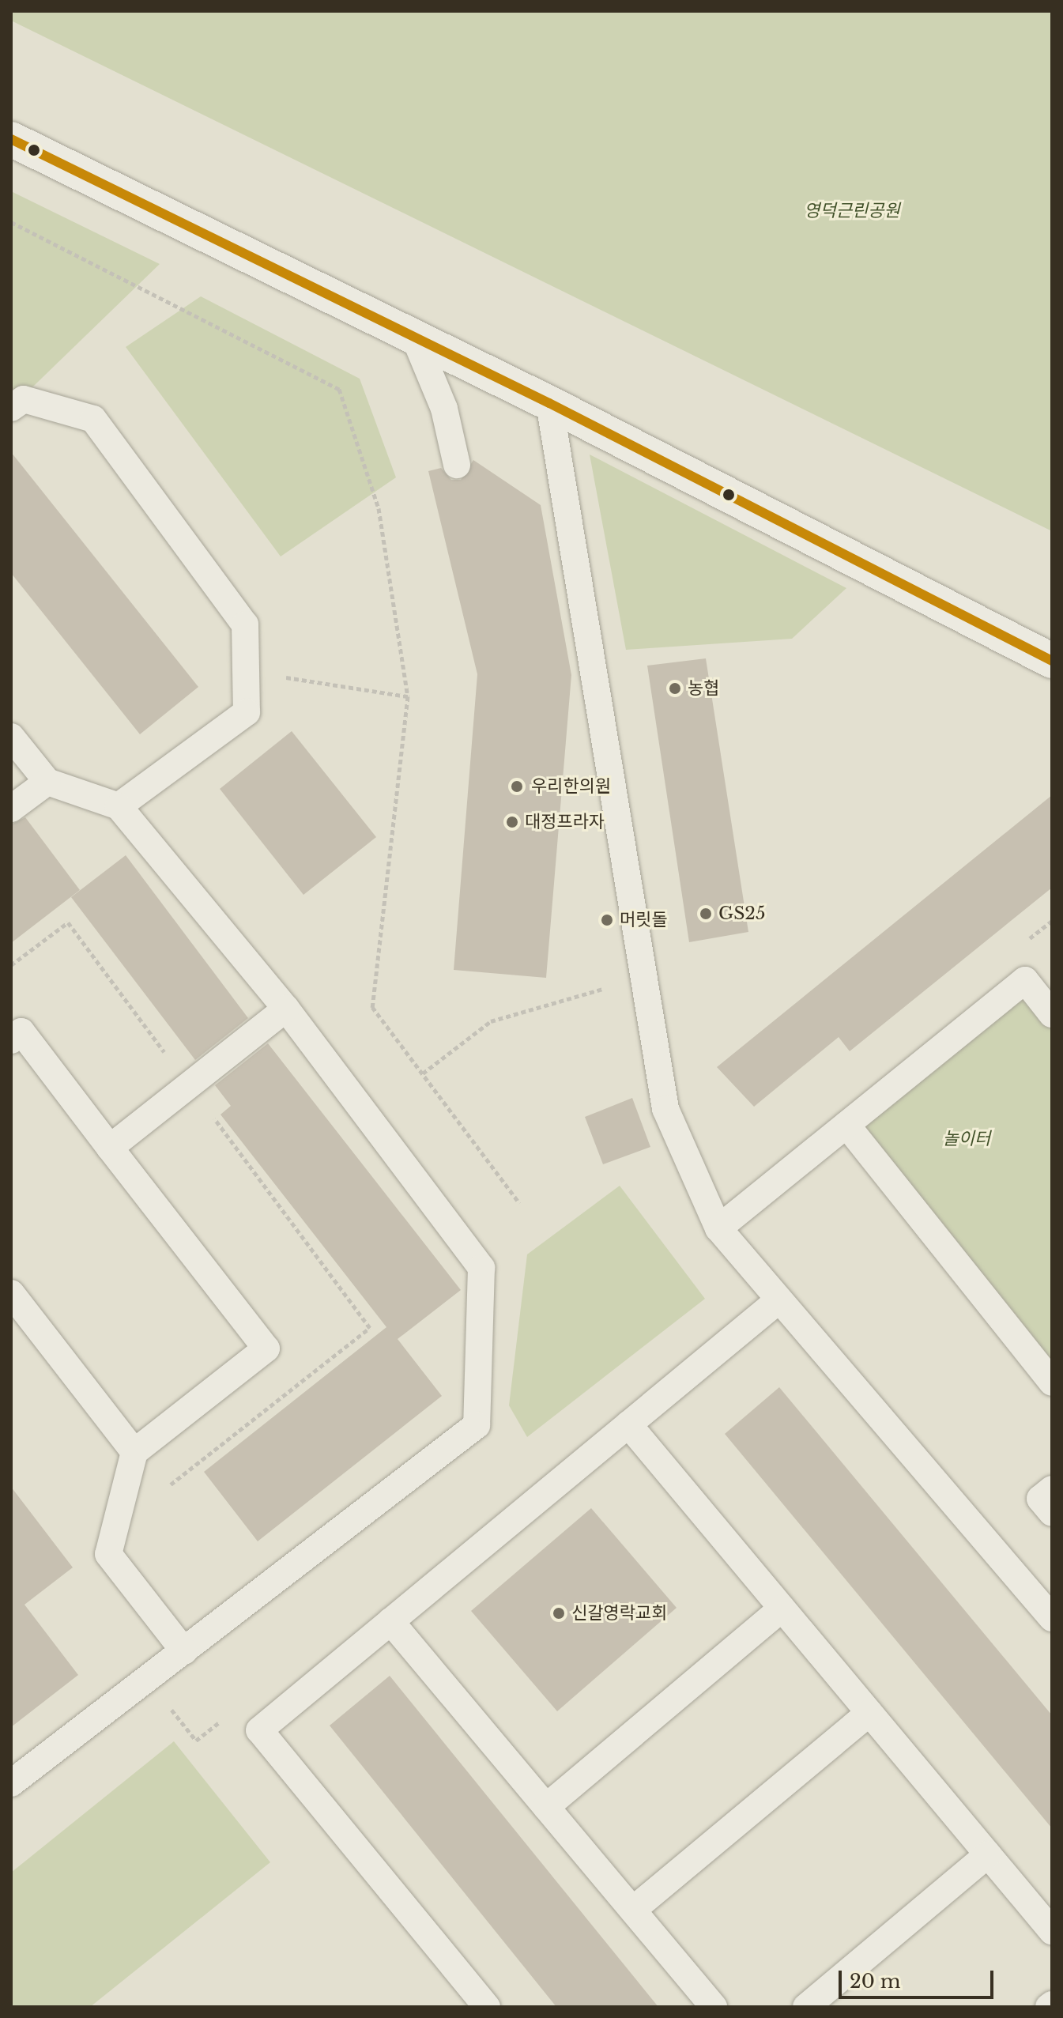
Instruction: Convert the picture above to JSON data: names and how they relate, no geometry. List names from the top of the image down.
{
  "parks": ["영덕근린공원", "놀이터"],
  "places": [
    "농협",
    "우리한의원",
    "대정프라자",
    "GS25",
    "머릿돌",
    "신갈영락교회"
  ],
  "scale_bar": "20 m"
}
